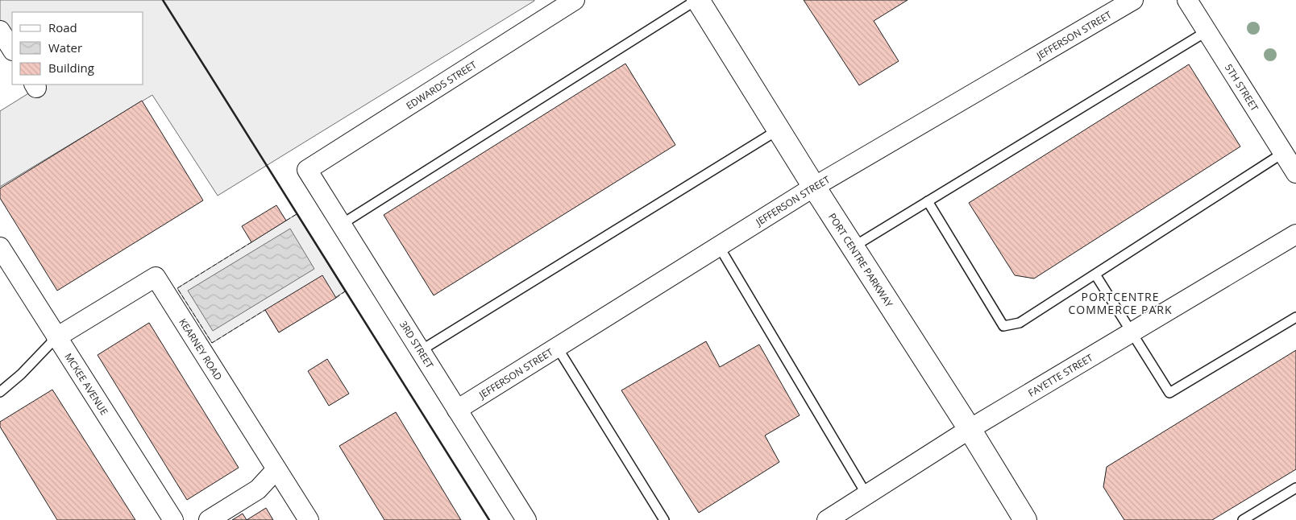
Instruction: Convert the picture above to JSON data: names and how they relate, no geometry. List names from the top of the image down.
{
  "streets": {
    "main road": ["PORT CENTRE PARKWAY"],
    "street": [
      "JEFFERSON STREET",
      "EDWARDS STREET",
      "5TH STREET",
      "3RD STREET",
      "KEARNEY ROAD",
      "FAYETTE STREET",
      "MCKEE AVENUE"
    ]
  },
  "crossings": [
    ["JEFFERSON STREET", "PORT CENTRE PARKWAY"],
    ["JEFFERSON STREET", "3RD STREET"],
    ["EDWARDS STREET", "3RD STREET"],
    ["PORT CENTRE PARKWAY", "FAYETTE STREET"],
    ["KEARNEY ROAD", "MCKEE AVENUE"]
  ],
  "districts": ["PORTCENTRE COMMERCE PARK"],
  "legend": ["Road", "Water", "Building"]
}
